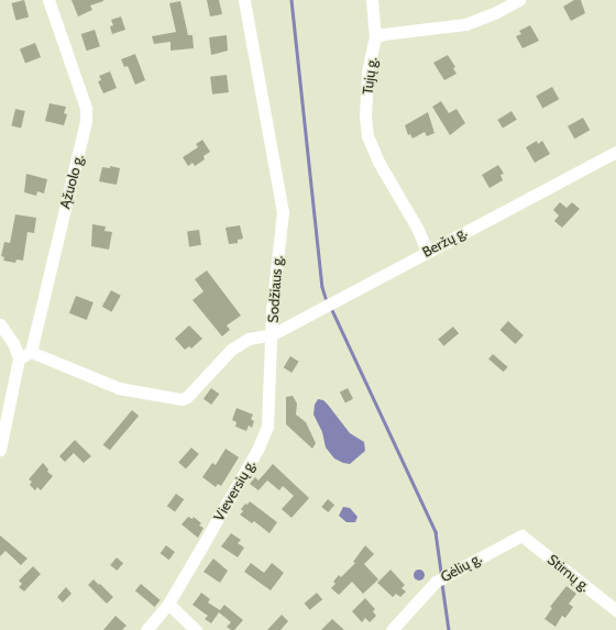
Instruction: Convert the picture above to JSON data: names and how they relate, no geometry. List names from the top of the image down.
{
  "streets": {
    "street": [
      "Tujų g.",
      "Ąžuolo g.",
      "Beržų g.",
      "Sodžiaus g.",
      "Vieversių g.",
      "Gėlių g.",
      "Stirnų g."
    ]
  },
  "crossings": [
    ["Tujų g.", "Beržų g."],
    ["Ąžuolo g.", "Sodžiaus g."],
    ["Beržų g.", "Sodžiaus g."],
    ["Beržų g.", "Vieversių g."],
    ["Sodžiaus g.", "Vieversių g."],
    ["Gėlių g.", "Stirnų g."]
  ]
}
